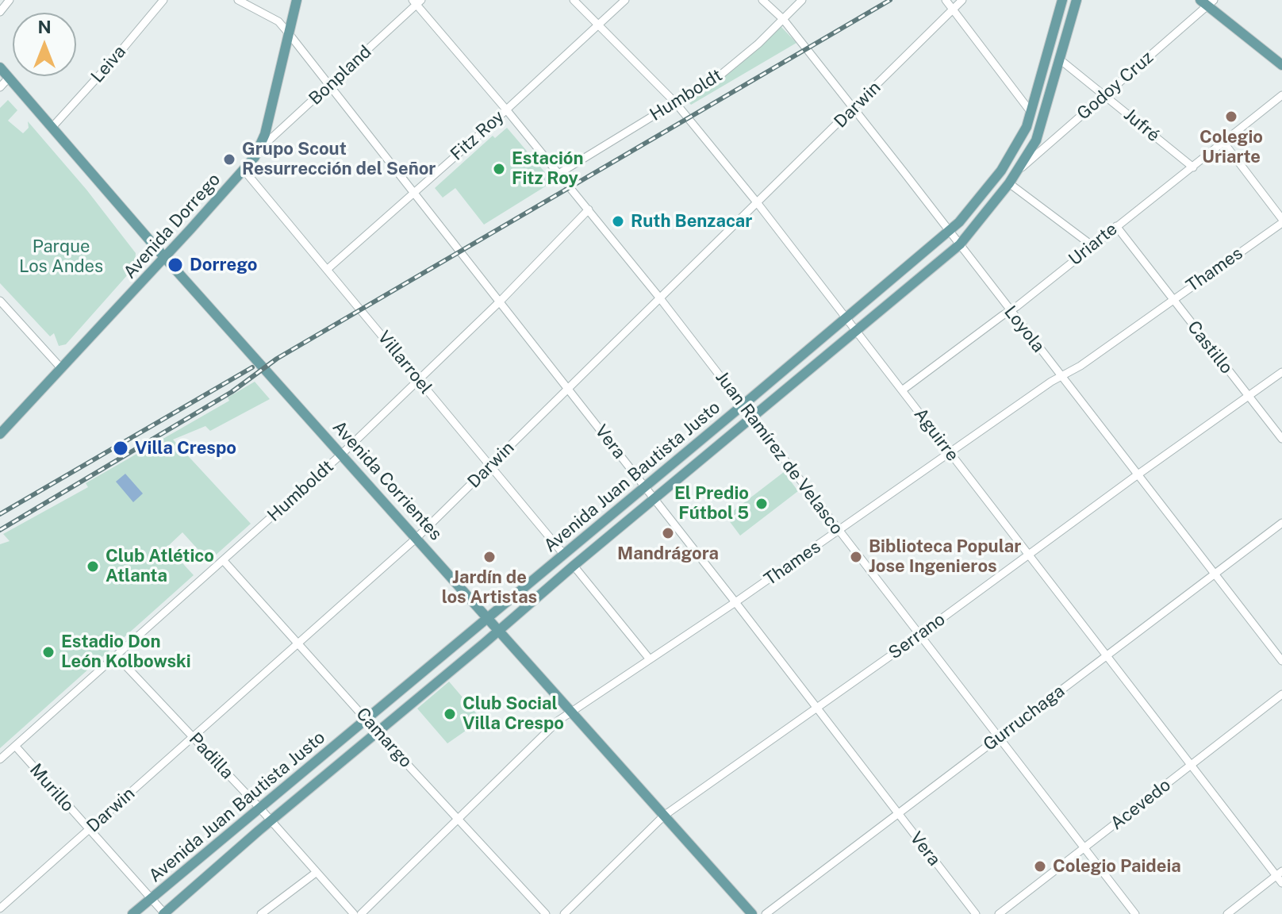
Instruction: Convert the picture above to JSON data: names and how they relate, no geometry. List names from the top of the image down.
{
  "streets": {
    "main road": ["Avenida Dorrego", "Avenida Juan Bautista Justo", "Avenida Corrientes"],
    "street": [
      "Leiva",
      "Bonpland",
      "Godoy Cruz",
      "Humboldt",
      "Darwin",
      "Jufré",
      "Fitz Roy",
      "Uriarte",
      "Thames",
      "Loyola",
      "Castillo",
      "Villarroel",
      "Aguirre",
      "Vera",
      "Juan Ramírez de Velasco",
      "Serrano",
      "Gurruchaga",
      "Camargo",
      "Padilla",
      "Murillo",
      "Acevedo"
    ]
  },
  "crossings": [
    ["Leiva", "Avenida Corrientes"],
    ["Bonpland", "Avenida Dorrego"],
    ["Bonpland", "Vera"],
    ["Bonpland", "Juan Ramírez de Velasco"],
    ["Godoy Cruz", "Jufré"],
    ["Godoy Cruz", "Avenida Juan Bautista Justo"],
    ["Humboldt", "Loyola"],
    ["Humboldt", "Villarroel"],
    ["Humboldt", "Aguirre"],
    ["Humboldt", "Vera"],
    ["Humboldt", "Juan Ramírez de Velasco"],
    ["Humboldt", "Avenida Corrientes"],
    ["Humboldt", "Camargo"],
    ["Humboldt", "Padilla"],
    ["Humboldt", "Murillo"],
    ["Darwin", "Loyola"],
    ["Darwin", "Villarroel"],
    ["Darwin", "Aguirre"],
    ["Darwin", "Vera"],
    ["Darwin", "Juan Ramírez de Velasco"],
    ["Darwin", "Avenida Corrientes"],
    ["Darwin", "Camargo"],
    ["Darwin", "Padilla"],
    ["Darwin", "Murillo"],
    ["Jufré", "Uriarte"],
    ["Jufré", "Avenida Juan Bautista Justo"],
    ["Fitz Roy", "Villarroel"],
    ["Fitz Roy", "Aguirre"],
    ["Fitz Roy", "Vera"],
    ["Fitz Roy", "Juan Ramírez de Velasco"],
    ["Avenida Dorrego", "Villarroel"],
    ["Avenida Dorrego", "Vera"],
    ["Avenida Dorrego", "Avenida Corrientes"],
    ["Uriarte", "Loyola"],
    ["Uriarte", "Castillo"],
    ["Uriarte", "Aguirre"],
    ["Thames", "Loyola"],
    ["Thames", "Castillo"],
    ["Thames", "Aguirre"],
    ["Thames", "Vera"],
    ["Thames", "Juan Ramírez de Velasco"],
    ["Thames", "Avenida Corrientes"],
    ["Thames", "Camargo"],
    ["Loyola", "Avenida Juan Bautista Justo"],
    ["Loyola", "Serrano"],
    ["Loyola", "Gurruchaga"],
    ["Castillo", "Serrano"],
    ["Villarroel", "Avenida Juan Bautista Justo"],
    ["Aguirre", "Avenida Juan Bautista Justo"],
    ["Aguirre", "Serrano"],
    ["Aguirre", "Gurruchaga"],
    ["Aguirre", "Acevedo"],
    ["Vera", "Avenida Juan Bautista Justo"],
    ["Vera", "Serrano"],
    ["Vera", "Gurruchaga"],
    ["Juan Ramírez de Velasco", "Avenida Juan Bautista Justo"],
    ["Juan Ramírez de Velasco", "Serrano"],
    ["Juan Ramírez de Velasco", "Gurruchaga"],
    ["Juan Ramírez de Velasco", "Acevedo"],
    ["Avenida Juan Bautista Justo", "Avenida Corrientes"],
    ["Avenida Juan Bautista Justo", "Camargo"],
    ["Avenida Juan Bautista Justo", "Padilla"],
    ["Avenida Juan Bautista Justo", "Murillo"],
    ["Avenida Corrientes", "Serrano"]
  ],
  "parks": ["Parque Los Andes"],
  "places": [
    "Colegio Uriarte",
    "Grupo Scout Resurrección del Señor",
    "Estación Fitz Roy",
    "Ruth Benzacar",
    "Dorrego",
    "Villa Crespo",
    "El Predio Fútbol 5",
    "Mandrágora",
    "Jardín de los Artistas",
    "Biblioteca Popular Jose Ingenieros",
    "Club Atlético Atlanta",
    "Estadio Don León Kolbowski",
    "Club Social Villa Crespo",
    "Colegio Paideia"
  ],
  "north": "top"
}
